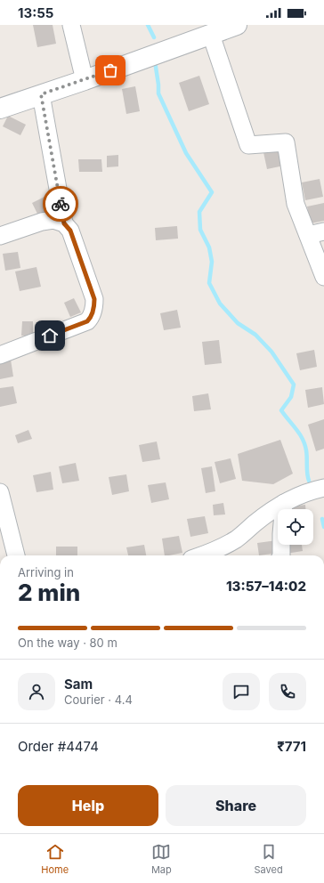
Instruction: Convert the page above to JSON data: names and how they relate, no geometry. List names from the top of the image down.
{
  "page": {
    "status": "13:55",
    "heading": ["2 min", "Arriving in", "13:57–14:02"],
    "panel": [
      "Sam",
      "Courier · 4.4",
      "Order #4474",
      "₹771"
    ],
    "bar": "On the way · 80 m",
    "buttons": ["Help", "Share"],
    "tabs": ["Home", "Map", "Saved"]
  }
}
